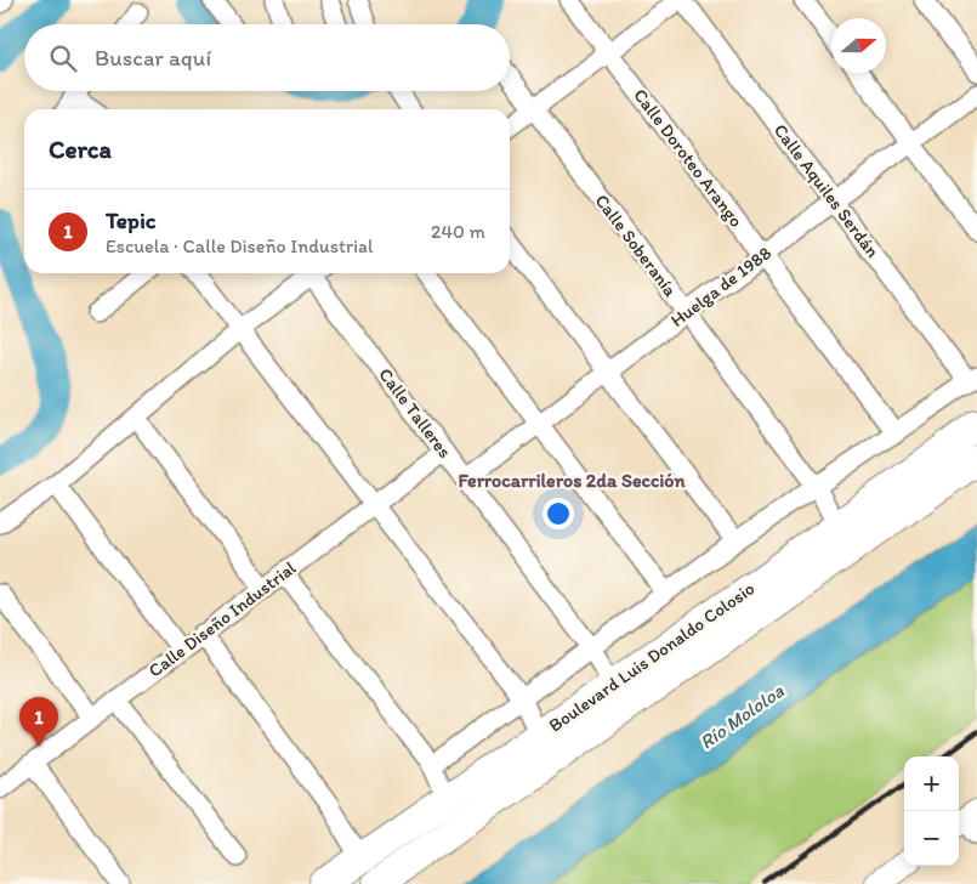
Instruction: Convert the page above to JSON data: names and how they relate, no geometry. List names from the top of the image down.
{
  "streets": {
    "main road": ["Boulevard Luis Donaldo Colosio"],
    "street": [
      "Calle Doroteo Arango",
      "Calle Aquiles Serdán",
      "Calle Soberanía",
      "Huelga de 1988",
      "Calle Talleres",
      "Calle Diseño Industrial"
    ]
  },
  "crossings": [
    ["Calle Doroteo Arango", "Huelga de 1988"],
    ["Calle Aquiles Serdán", "Huelga de 1988"],
    ["Calle Soberanía", "Huelga de 1988"],
    ["Calle Soberanía", "Boulevard Luis Donaldo Colosio"],
    ["Huelga de 1988", "Calle Talleres"],
    ["Calle Talleres", "Calle Diseño Industrial"],
    ["Calle Talleres", "Boulevard Luis Donaldo Colosio"]
  ],
  "districts": ["Ferrocarrileros 2da Sección"],
  "water": ["Río Mololoa"],
  "north": "right",
  "page": {
    "search": "Buscar aquí",
    "heading": "Cerca",
    "list": [
      {
        "mark": "1",
        "name": "Tepic",
        "note": "Escuela · Calle Diseño Industrial",
        "value": "240 m"
      }
    ],
    "pins": "1",
    "map_buttons": ["+", "−"]
  }
}
